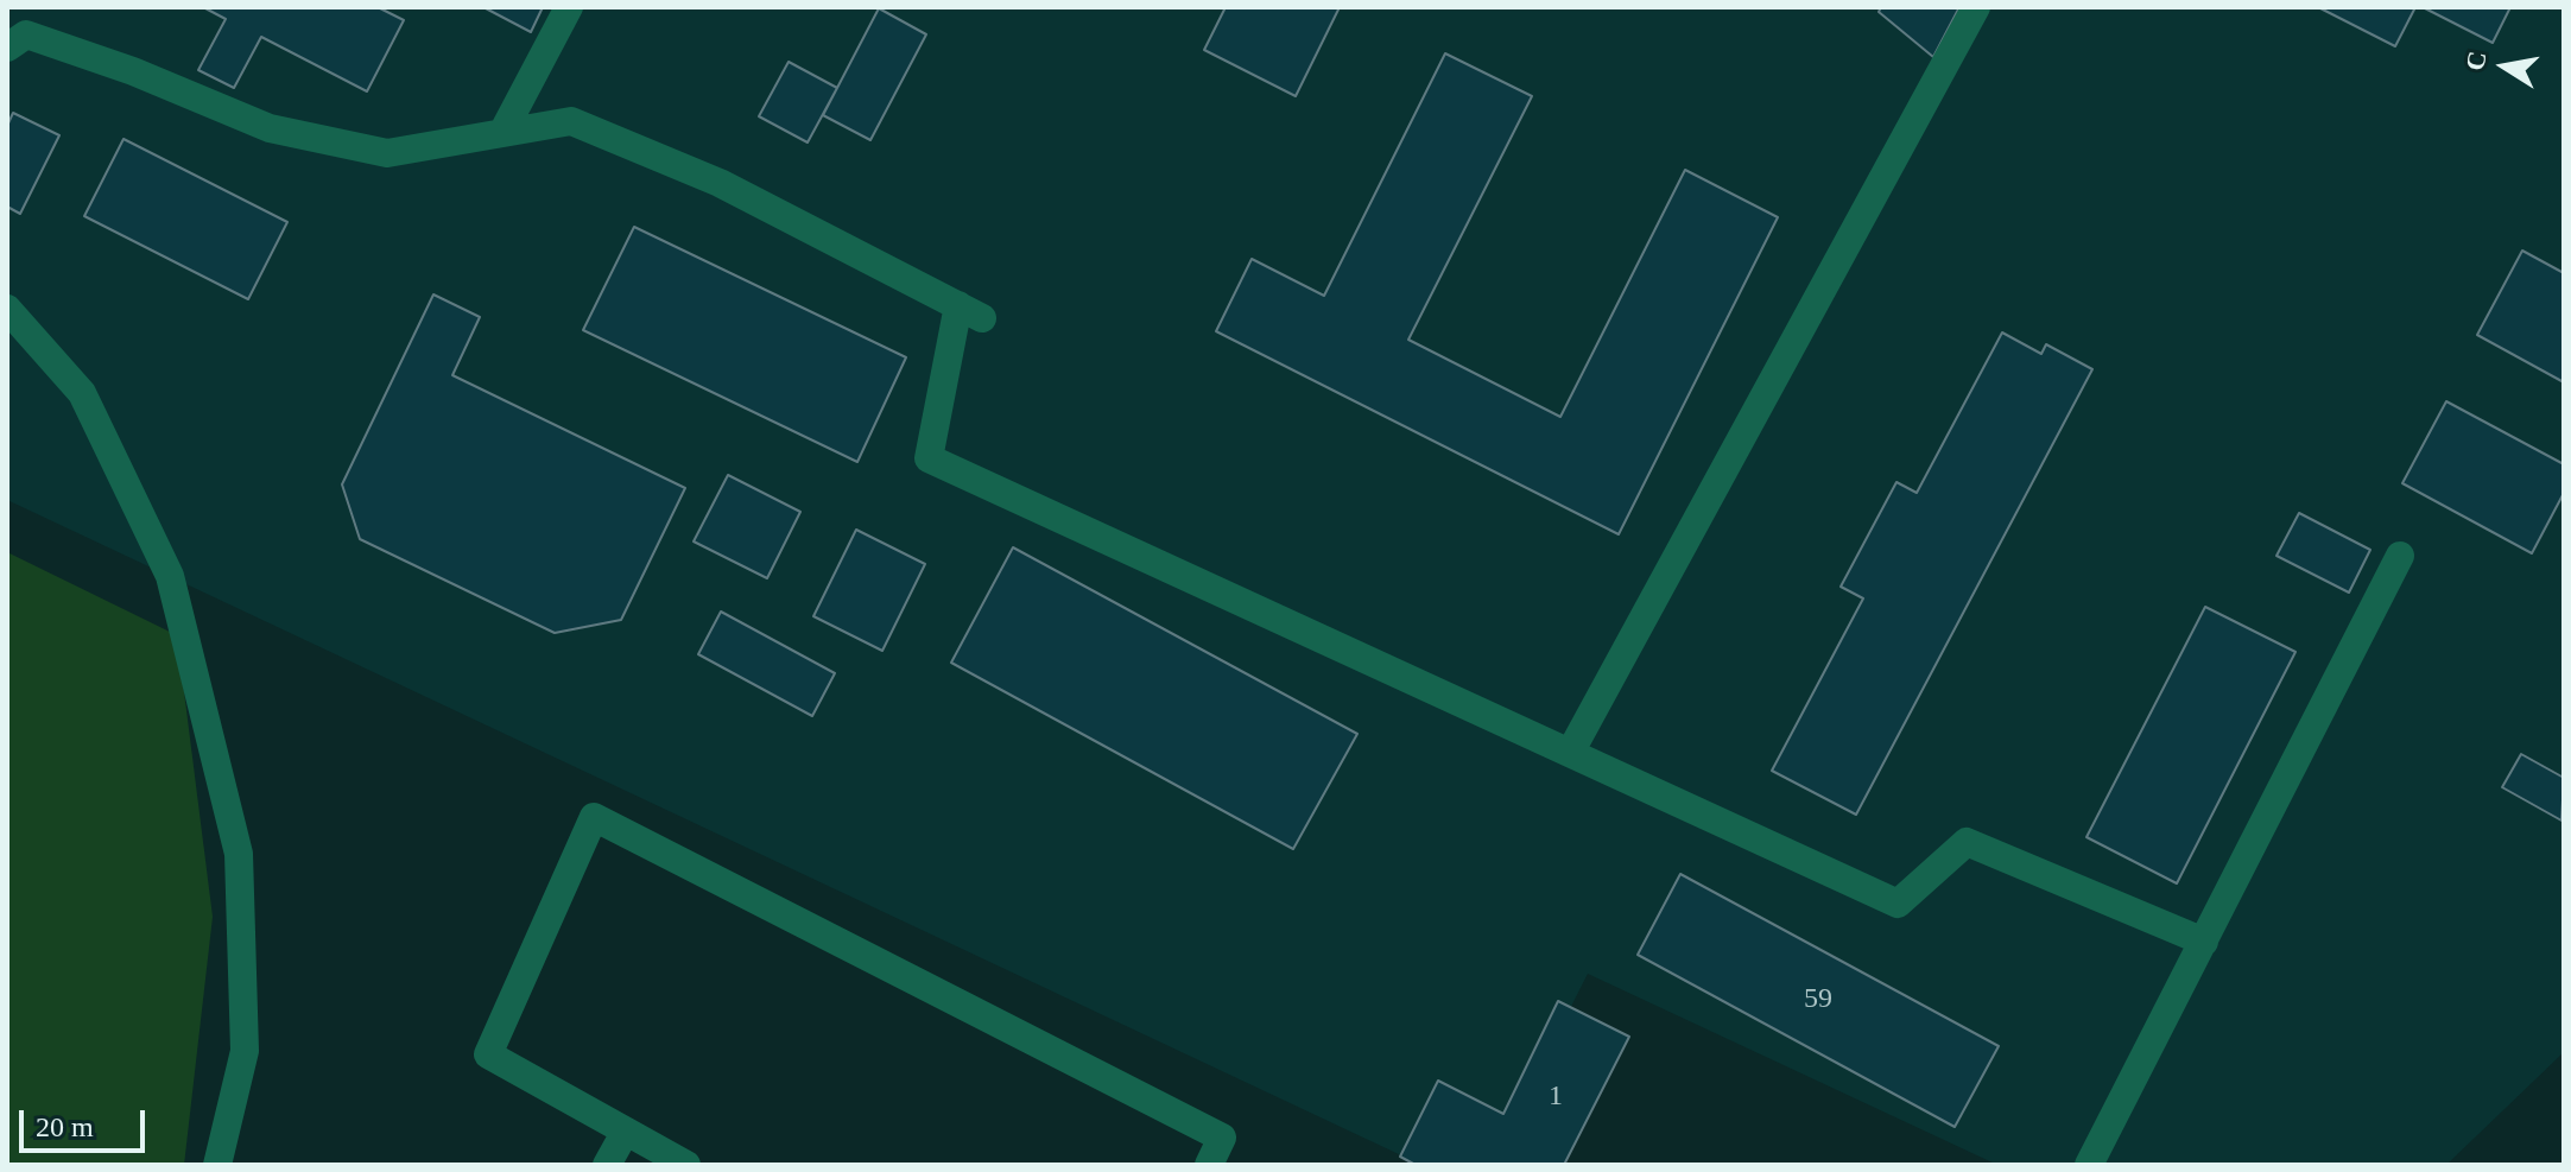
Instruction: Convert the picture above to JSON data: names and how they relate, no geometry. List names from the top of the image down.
{
  "house_numbers": ["59", "1"],
  "scale_bar": "20 m",
  "north": "left"
}
